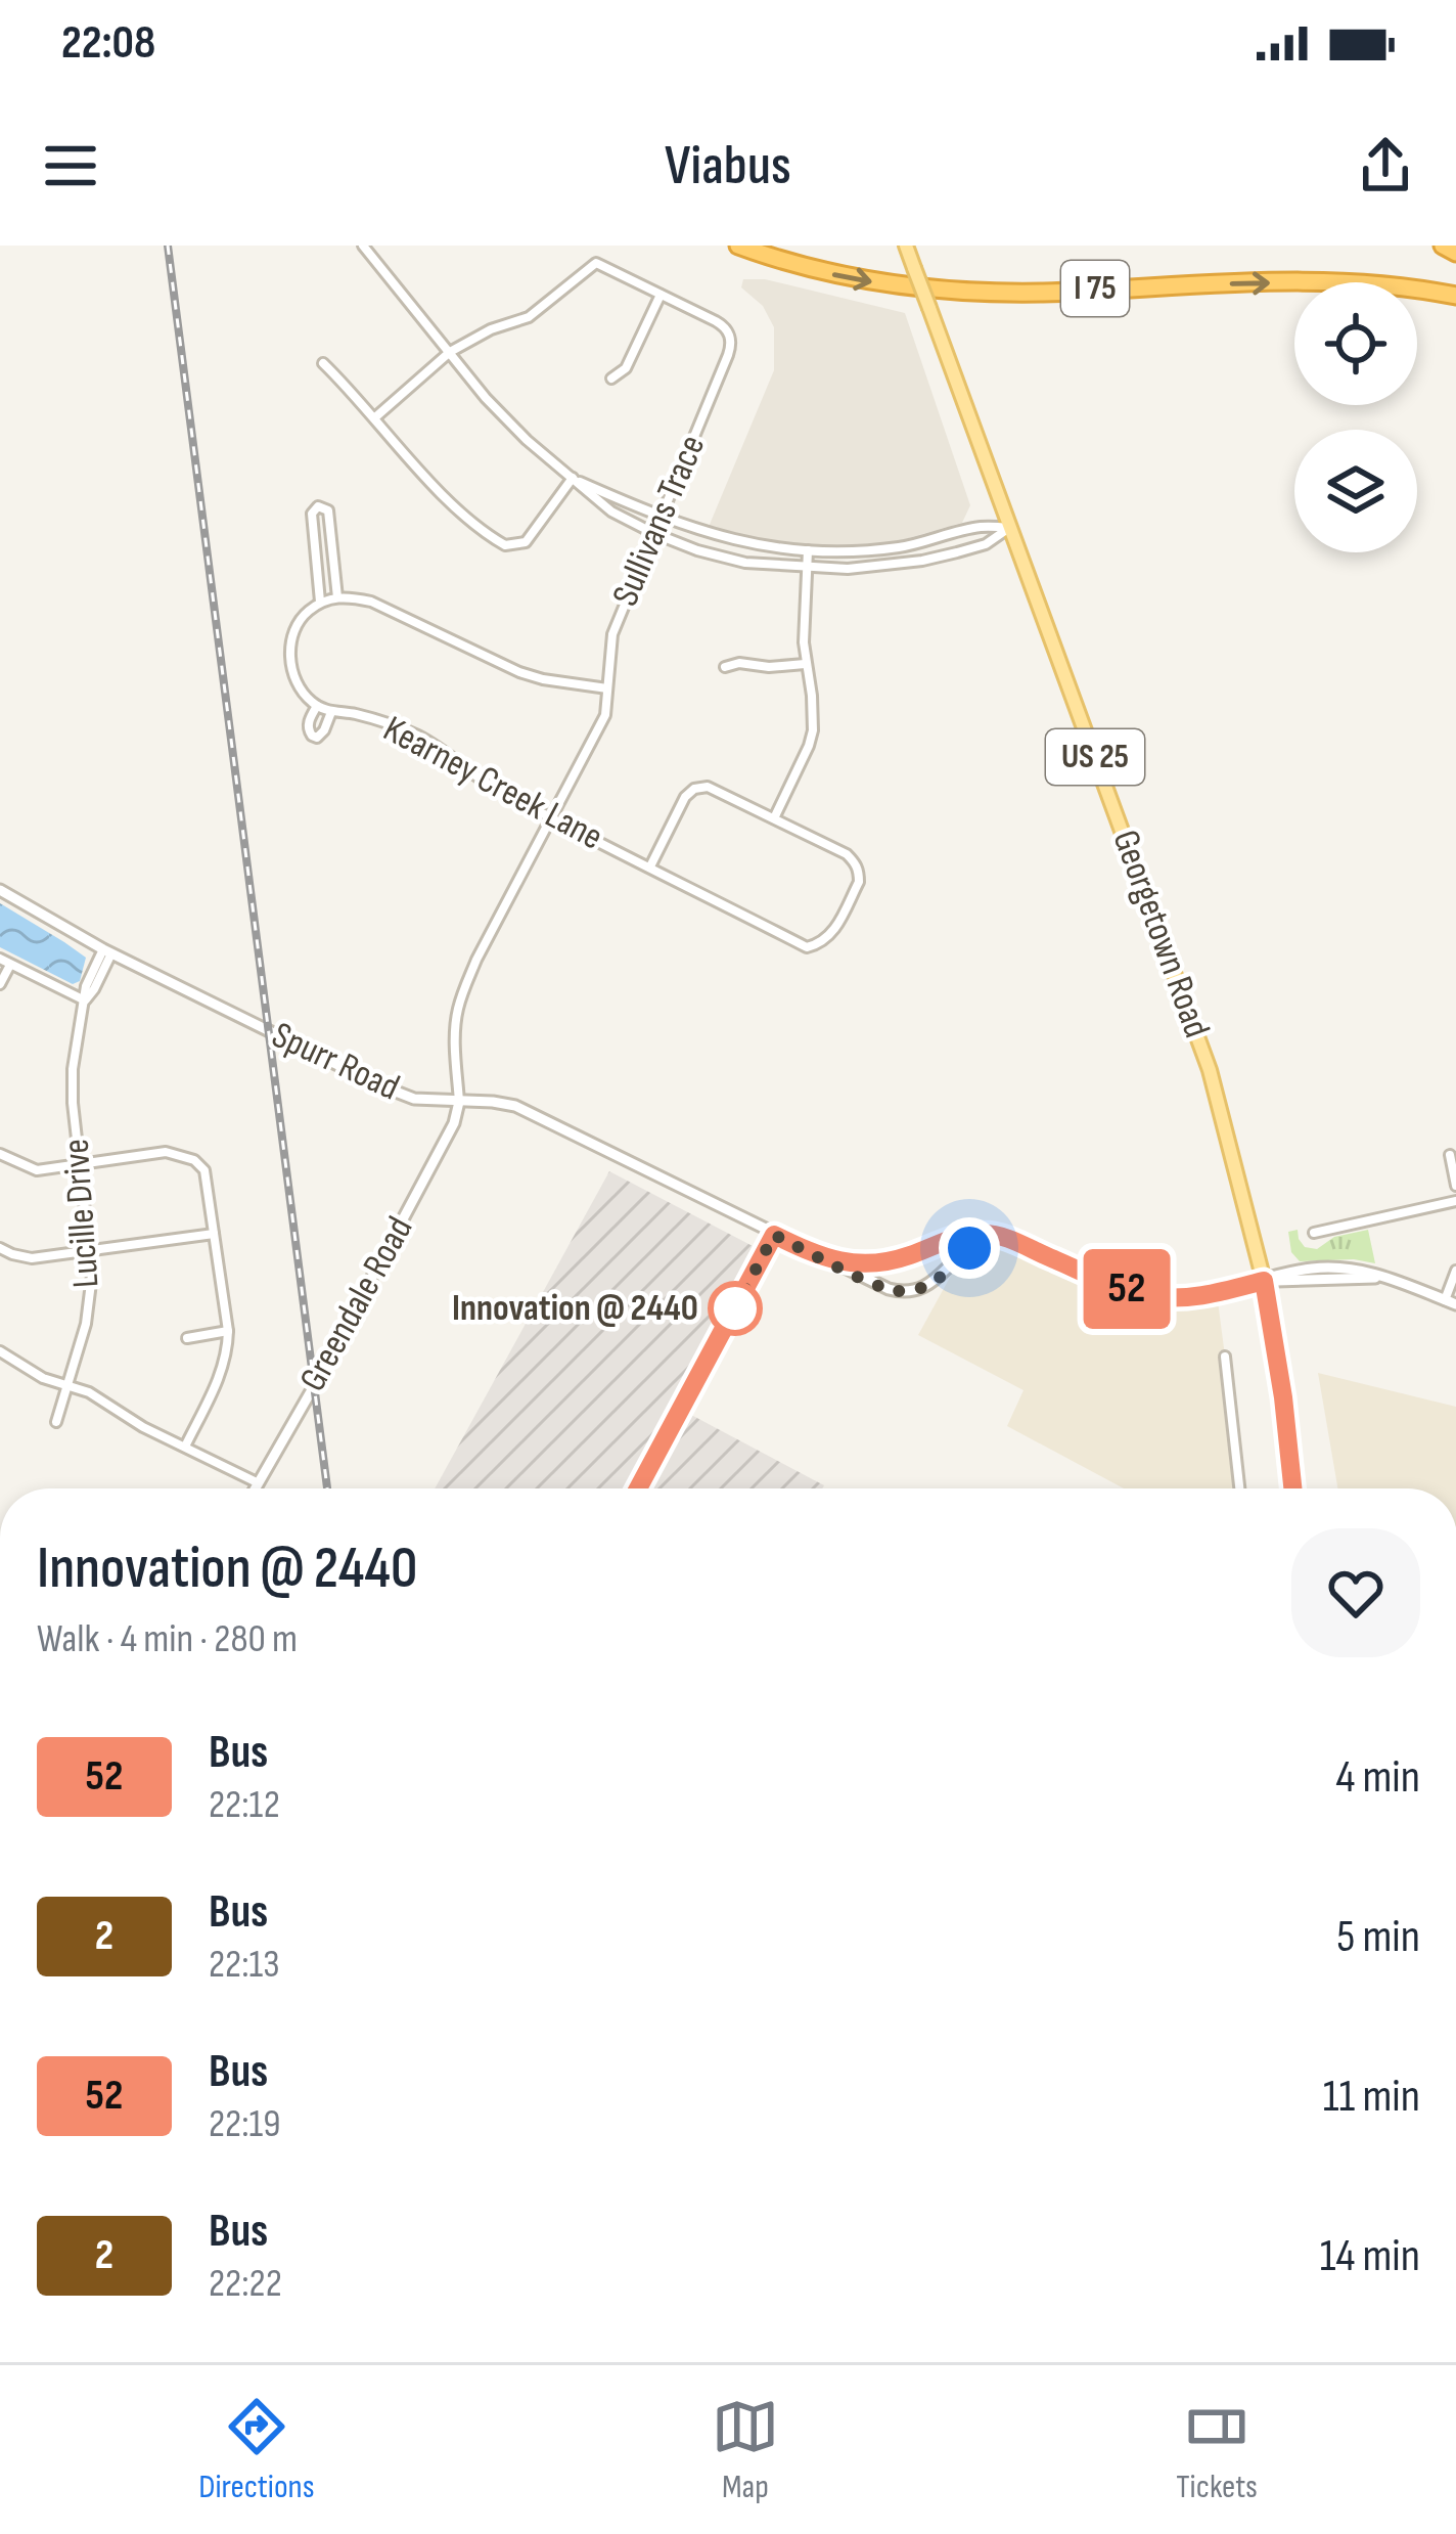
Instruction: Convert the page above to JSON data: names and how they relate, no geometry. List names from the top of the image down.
{
  "streets": {
    "highway": ["I 75"],
    "main road": ["US 25", "Georgetown Road"],
    "street": [
      "Sullivans Trace",
      "Kearney Creek Lane",
      "Spurr Road",
      "Lucille Drive",
      "Greendale Road"
    ]
  },
  "crossings": [
    ["Sullivans Trace", "Kearney Creek Lane"],
    ["Sullivans Trace", "Spurr Road"],
    ["Sullivans Trace", "Greendale Road"],
    ["Georgetown Road", "Spurr Road"],
    ["Spurr Road", "Lucille Drive"],
    ["Spurr Road", "Greendale Road"]
  ],
  "places": ["Innovation @ 2440"],
  "lines": ["bus line 52"],
  "page": {
    "status": "22:08",
    "header": "Viabus",
    "on_map": "52",
    "heading": ["Innovation @ 2440", "Walk · 4 min · 280 m"],
    "list": [
      {
        "mark": "52",
        "name": "Bus",
        "note": "22:12",
        "value": "4 min"
      },
      {
        "mark": "2",
        "name": "Bus",
        "note": "22:13",
        "value": "5 min"
      },
      {
        "mark": "52",
        "name": "Bus",
        "note": "22:19",
        "value": "11 min"
      },
      {
        "mark": "2",
        "name": "Bus",
        "note": "22:22",
        "value": "14 min"
      }
    ],
    "tabs": ["Directions", "Map", "Tickets"]
  }
}
